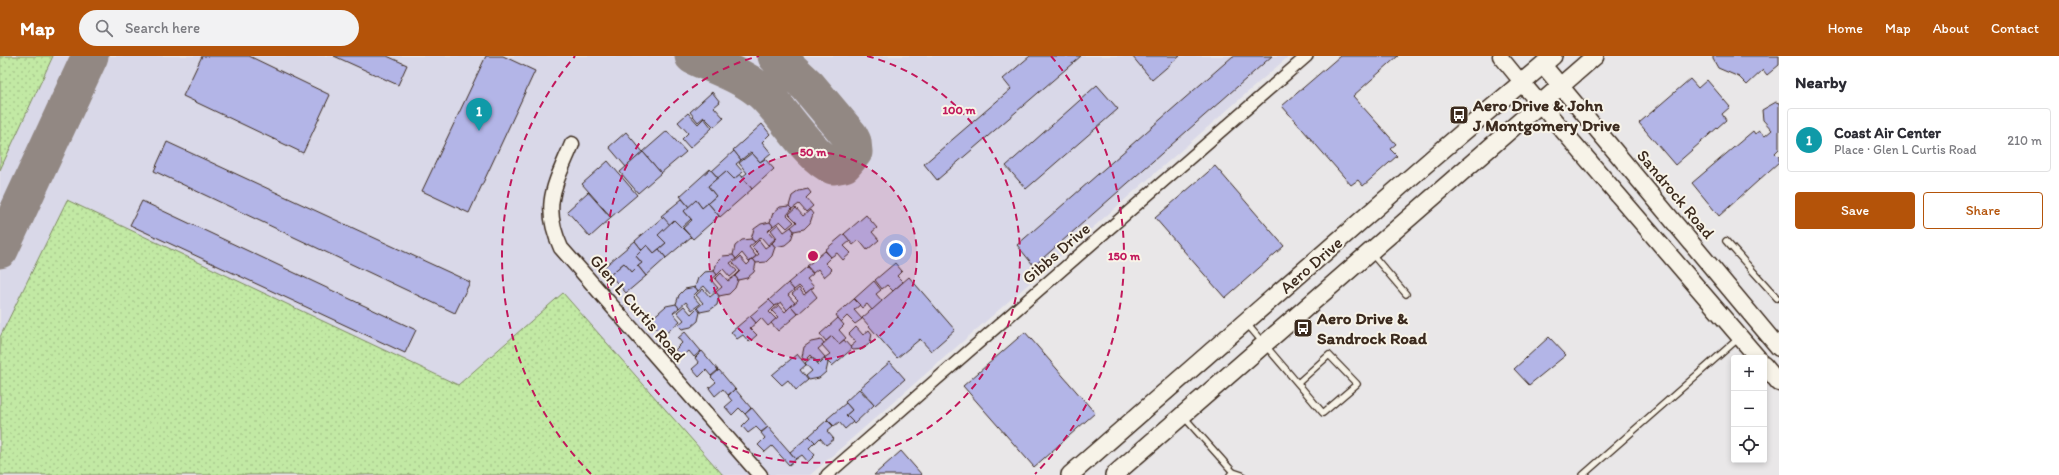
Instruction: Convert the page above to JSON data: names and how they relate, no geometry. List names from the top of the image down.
{
  "streets": {
    "main road": ["Sandrock Road", "Aero Drive"],
    "street": ["Gibbs Drive", "Glen L Curtis Road"]
  },
  "crossings": [
    ["Sandrock Road", "Aero Drive"]
  ],
  "places": {
    "bus stop": ["Aero Drive & John J Montgomery Drive", "Aero Drive & Sandrock Road"]
  },
  "page": {
    "header": "Map",
    "search": "Search here",
    "nav": [
      "Home",
      "Map",
      "About",
      "Contact"
    ],
    "heading": "Nearby",
    "pins": "1",
    "list": [
      {
        "mark": "1",
        "name": "Coast Air Center",
        "note": "Place · Glen L Curtis Road",
        "value": "210 m"
      }
    ],
    "buttons": ["Save", "Share"],
    "map_buttons": ["+", "−"]
  },
  "rings": ["100 m", "50 m", "150 m"]
}
